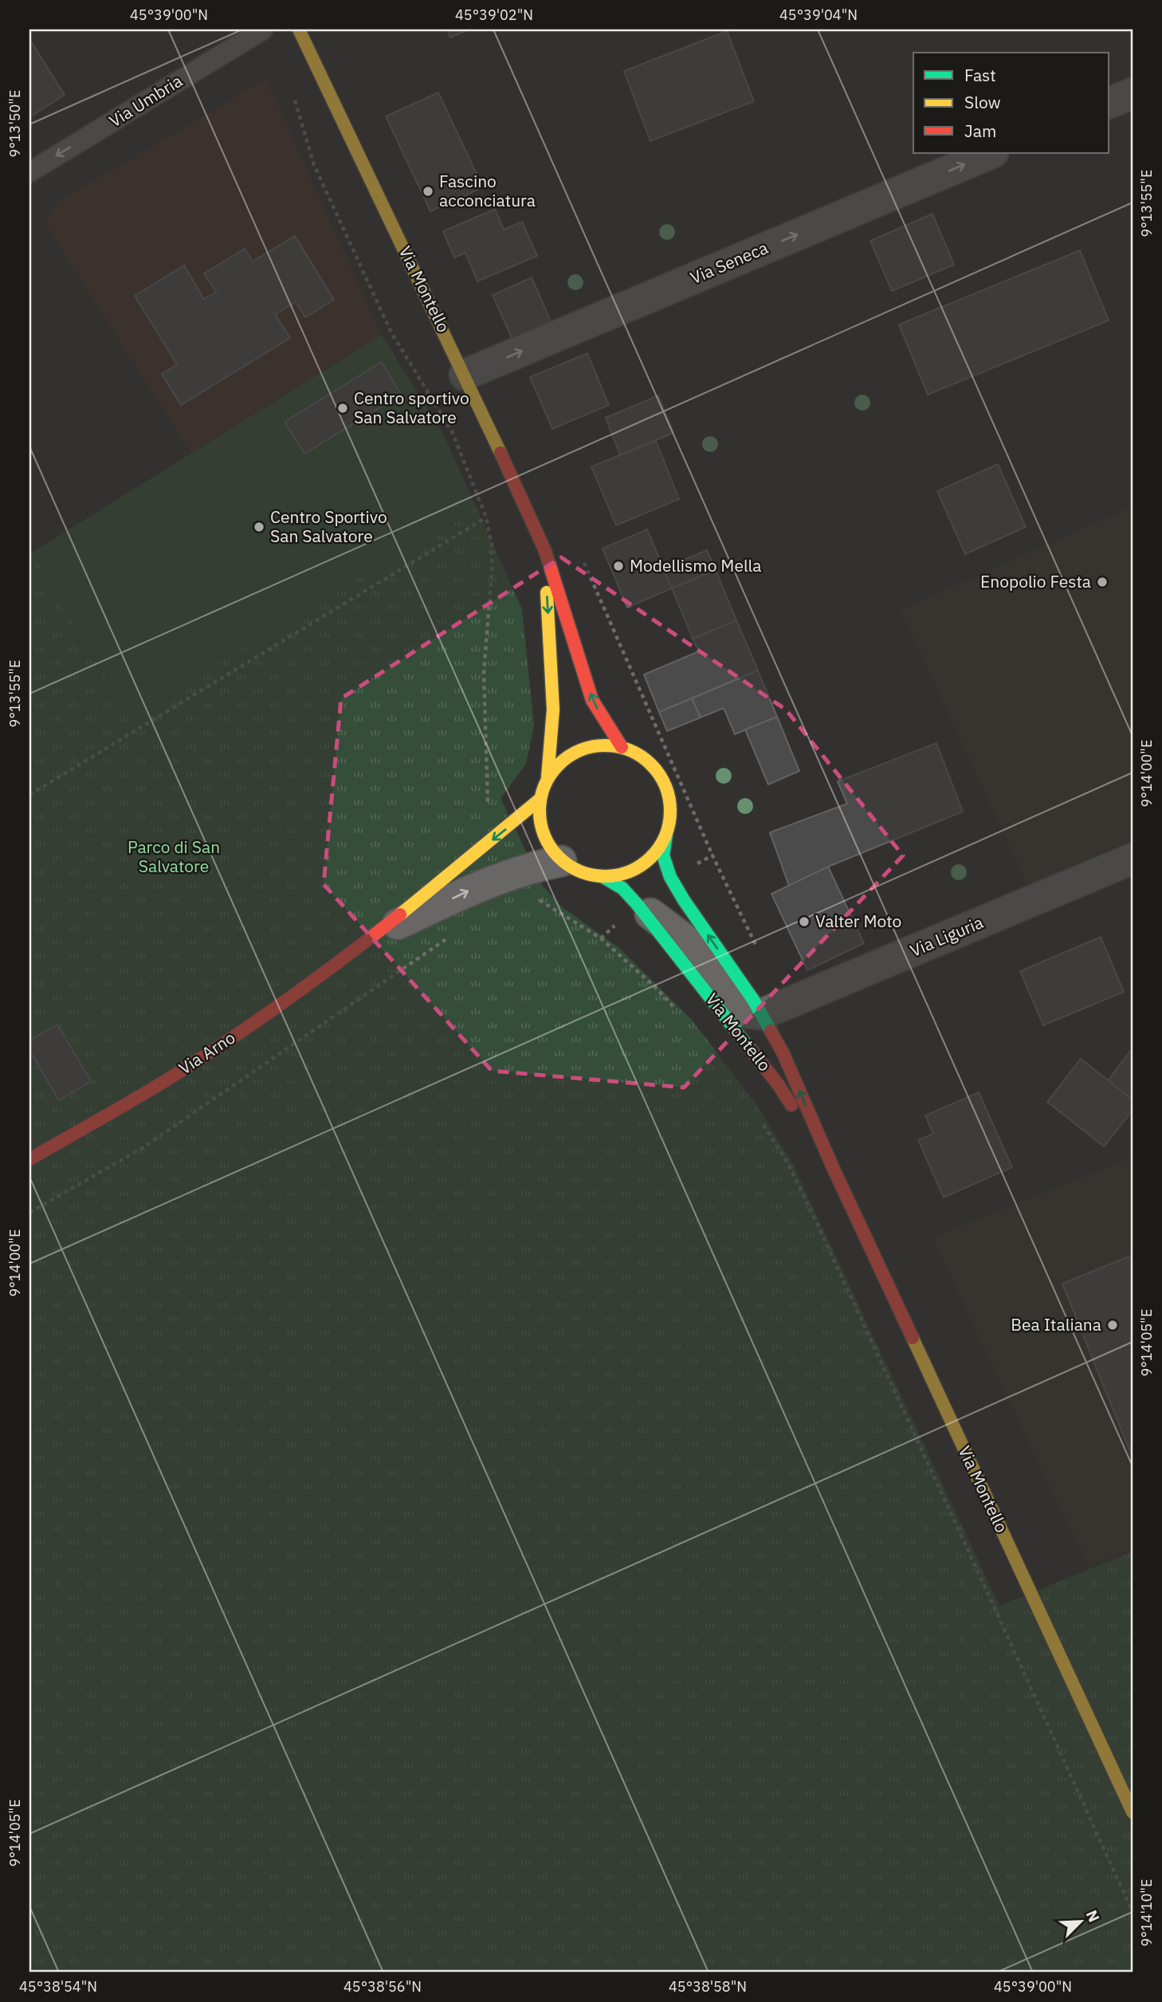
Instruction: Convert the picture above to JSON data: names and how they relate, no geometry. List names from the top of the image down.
{
  "streets": {
    "street": [
      "Via Seneca",
      "Via Montello",
      "Via Liguria",
      "Via Arno"
    ],
    "lane": ["Via Umbria"]
  },
  "crossings": [
    ["Via Seneca", "Via Montello"],
    ["Via Montello", "Via Liguria"],
    ["Via Montello", "Via Arno"]
  ],
  "one_way": ["Via Umbria", "Via Seneca"],
  "parks": ["Parco di San Salvatore"],
  "places": [
    "Fascino acconciatura",
    "Centro sportivo San Salvatore",
    "Centro Sportivo San Salvatore",
    "Modellismo Mella",
    "Enopolio Festa",
    "Valter Moto",
    "Bea Italiana"
  ],
  "legend": ["Fast", "Slow", "Jam"],
  "north": "top right",
  "coordinates": [
    "45°39'00\"N",
    "45°39'02\"N",
    "45°39'04\"N",
    "9°13'50\"E",
    "9°13'55\"E",
    "9°14'00\"E",
    "9°14'05\"E",
    "9°14'10\"E",
    "45°38'54\"N",
    "45°38'56\"N",
    "45°38'58\"N"
  ]
}
